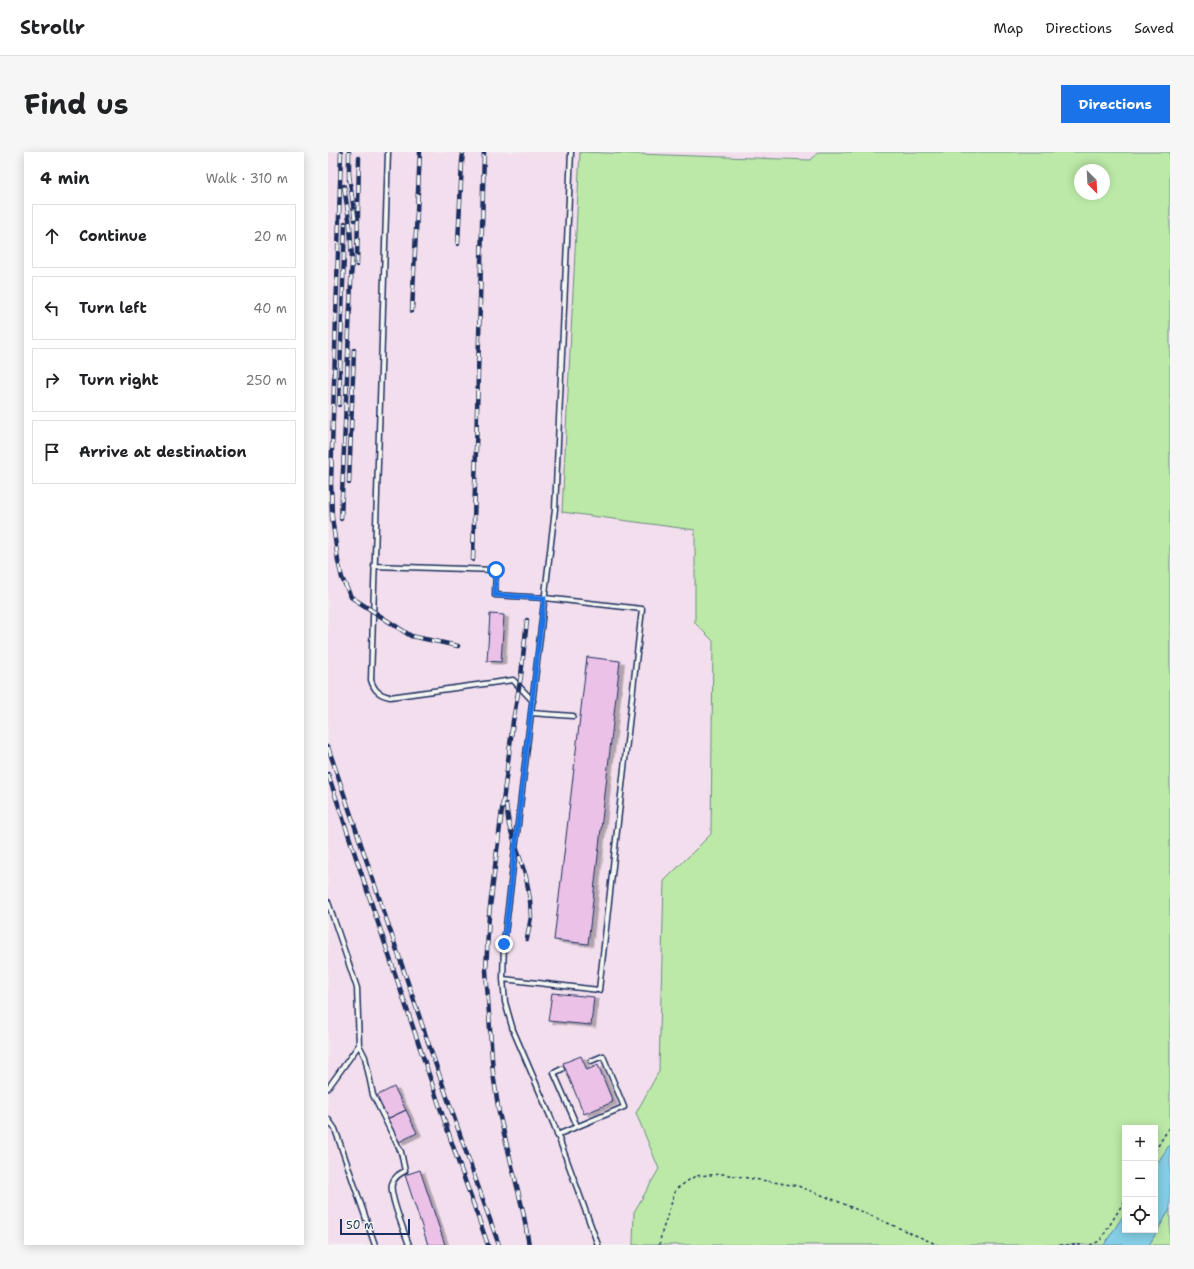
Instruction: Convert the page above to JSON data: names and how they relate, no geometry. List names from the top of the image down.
{
  "scale_bar": "50 m",
  "north": "bottom right",
  "page": {
    "header": "Strollr",
    "nav": ["Map", "Directions", "Saved"],
    "title": "Find us",
    "buttons": "Directions",
    "heading": ["4 min", "Walk · 310 m"],
    "list": [
      ["Continue", "20 m"],
      ["Turn left", "40 m"],
      ["Turn right", "250 m"],
      "Arrive at destination"
    ],
    "map_buttons": ["+", "−"],
    "scale": "50 m"
  }
}
